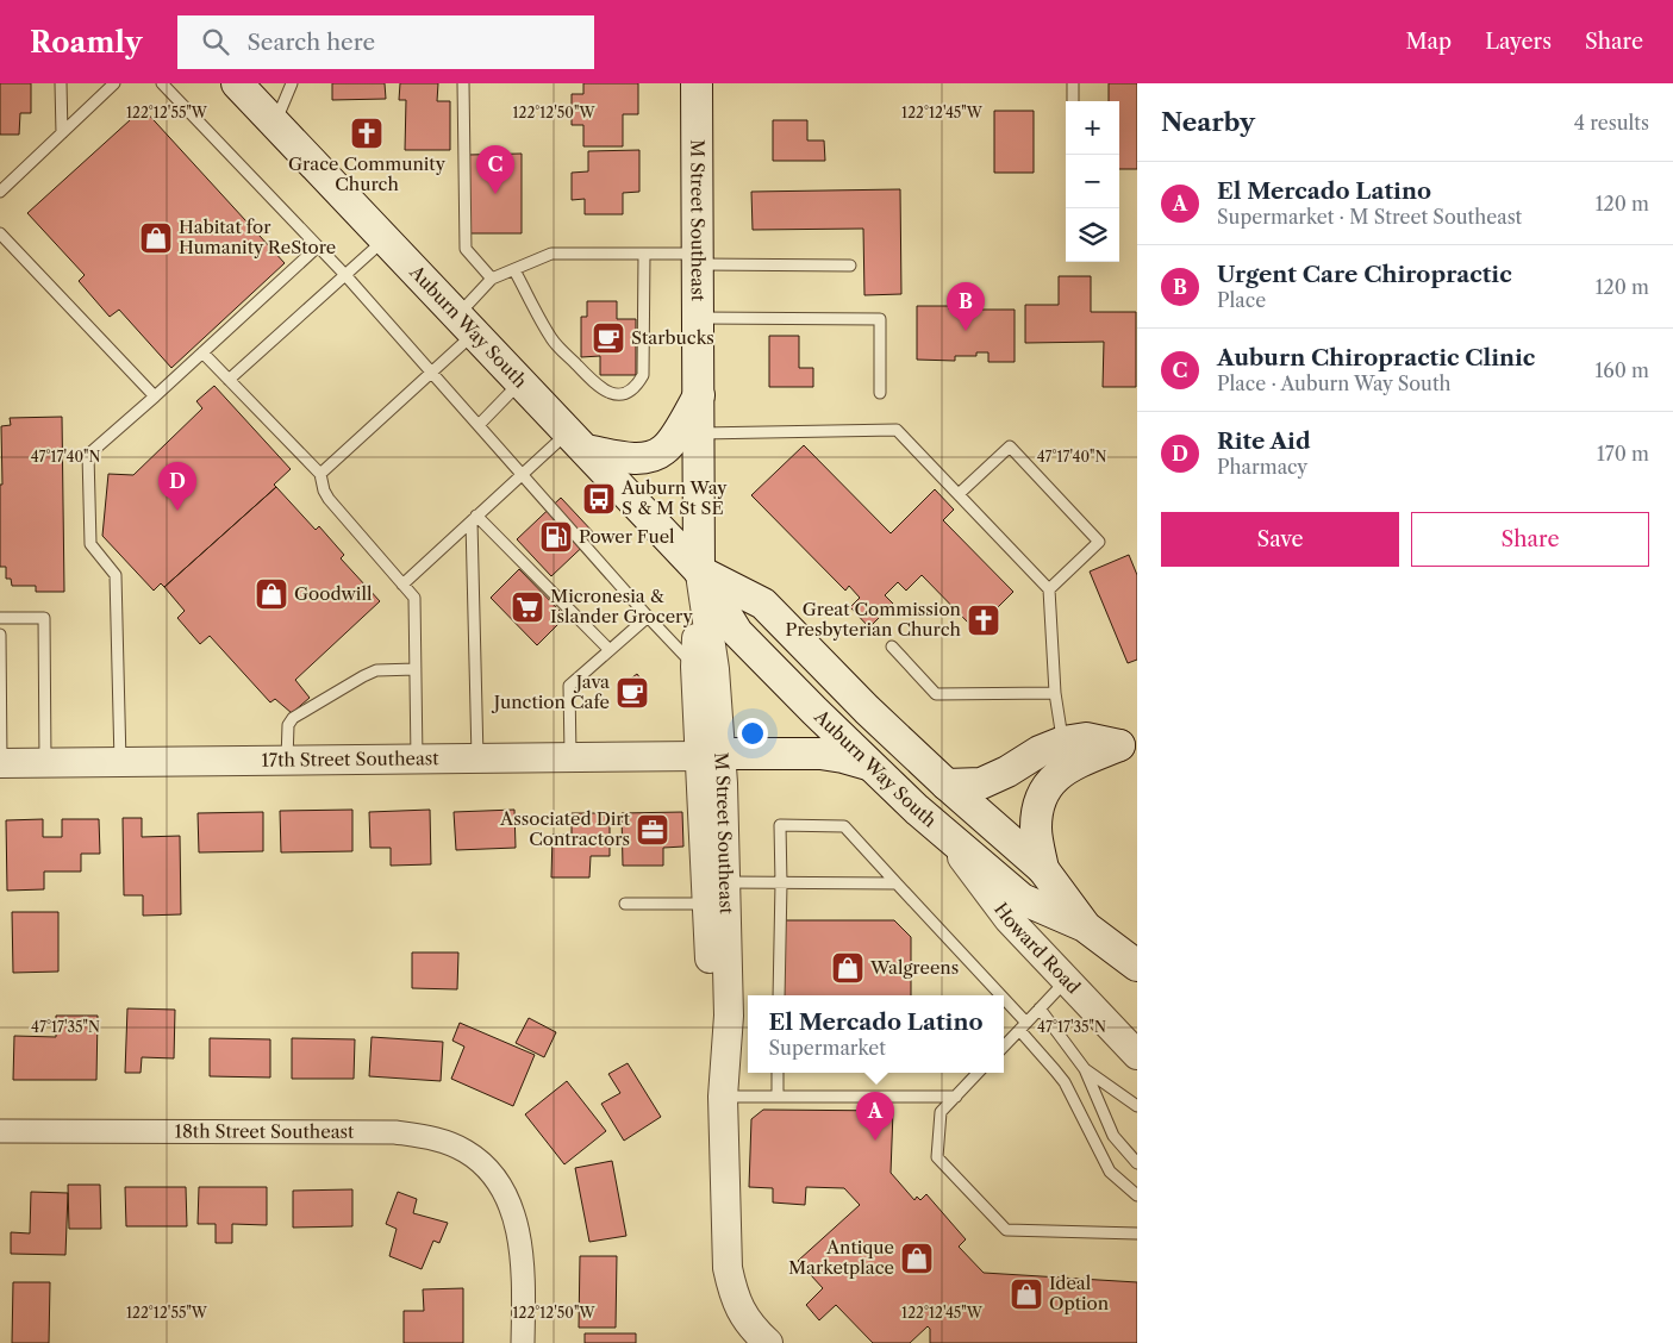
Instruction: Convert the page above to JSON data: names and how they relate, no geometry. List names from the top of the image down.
{
  "streets": {
    "main road": ["M Street Southeast", "Auburn Way South"],
    "street": ["17th Street Southeast", "Howard Road", "18th Street Southeast"]
  },
  "crossings": [
    ["M Street Southeast", "Auburn Way South"],
    ["M Street Southeast", "17th Street Southeast"],
    ["Auburn Way South", "Howard Road"]
  ],
  "places": {
    "church": ["Grace Community Church", "Great Commission Presbyterian Church"],
    "shop": [
      "Habitat for Humanity ReStore",
      "Goodwill",
      "Walgreens",
      "Antique Marketplace",
      "Ideal Option"
    ],
    "cafe": ["Starbucks", "Java Junction Cafe"],
    "bus stop": ["Auburn Way S & M St SE"],
    "fuel station": ["Power Fuel"],
    "supermarket": ["Micronesia & Islander Grocery"],
    "office": ["Associated Dirt Contractors"]
  },
  "page": {
    "header": "Roamly",
    "search": "Search here",
    "nav": ["Map", "Layers", "Share"],
    "heading": ["Nearby", "4 results"],
    "map_buttons": ["+", "−"],
    "pins": [
      "C",
      "B",
      "D",
      "A"
    ],
    "list": [
      {
        "mark": "A",
        "name": "El Mercado Latino",
        "note": "Supermarket · M Street Southeast",
        "value": "120 m"
      },
      {
        "mark": "B",
        "name": "Urgent Care Chiropractic",
        "note": "Place",
        "value": "120 m"
      },
      {
        "mark": "C",
        "name": "Auburn Chiropractic Clinic",
        "note": "Place · Auburn Way South",
        "value": "160 m"
      },
      {
        "mark": "D",
        "name": "Rite Aid",
        "note": "Pharmacy",
        "value": "170 m"
      }
    ],
    "buttons": ["Save", "Share"],
    "popup": ["El Mercado Latino", "Supermarket"]
  },
  "coordinates": [
    "122°12'55\"W",
    "122°12'50\"W",
    "122°12'45\"W",
    "47°17'40\"N",
    "47°17'35\"N"
  ]
}
